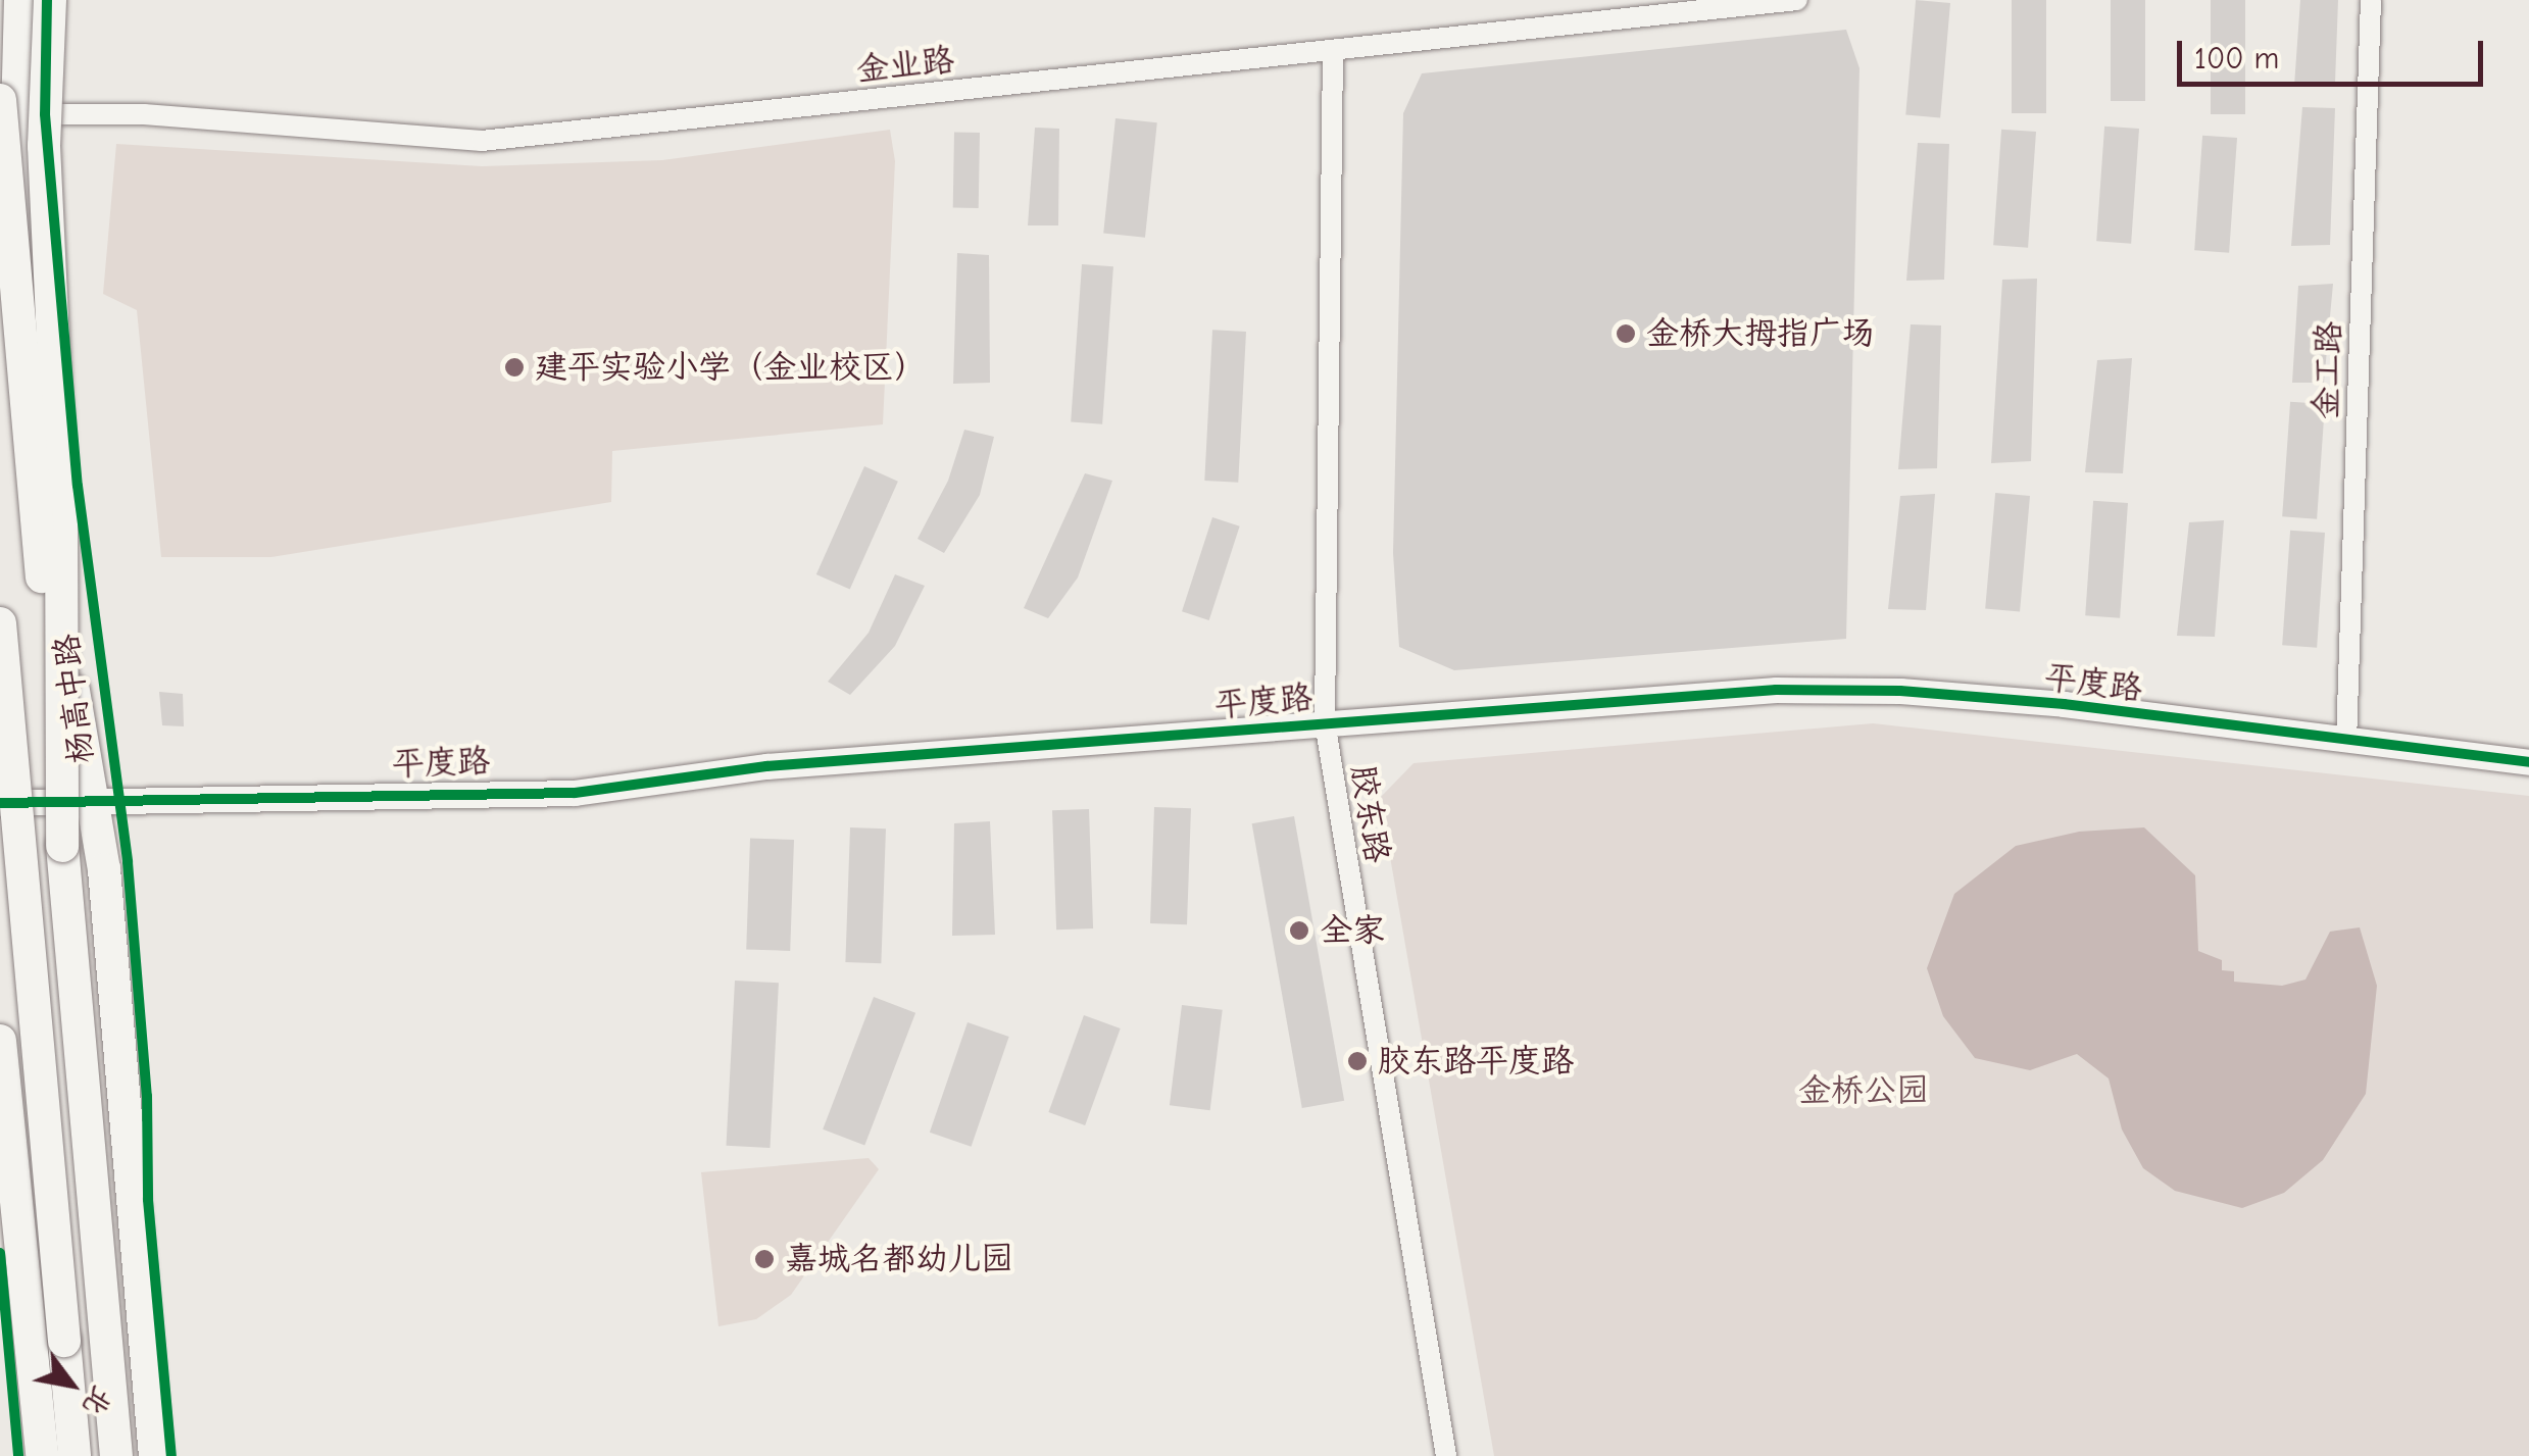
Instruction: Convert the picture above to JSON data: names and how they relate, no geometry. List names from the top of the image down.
{
  "streets": {
    "main road": ["杨高中路"],
    "street": [
      "金业路",
      "金工路",
      "平度路",
      "胶东路"
    ]
  },
  "crossings": [
    ["金业路", "杨高中路"],
    ["金业路", "胶东路"],
    ["金工路", "平度路"],
    ["平度路", "杨高中路"],
    ["平度路", "胶东路"]
  ],
  "parks": ["金桥公园"],
  "places": [
    "金桥大拇指广场",
    "建平实验小学（金业校区）",
    "全家",
    "胶东路平度路",
    "嘉城名都幼儿园"
  ],
  "scale_bar": "100 m",
  "north": "bottom right"
}
